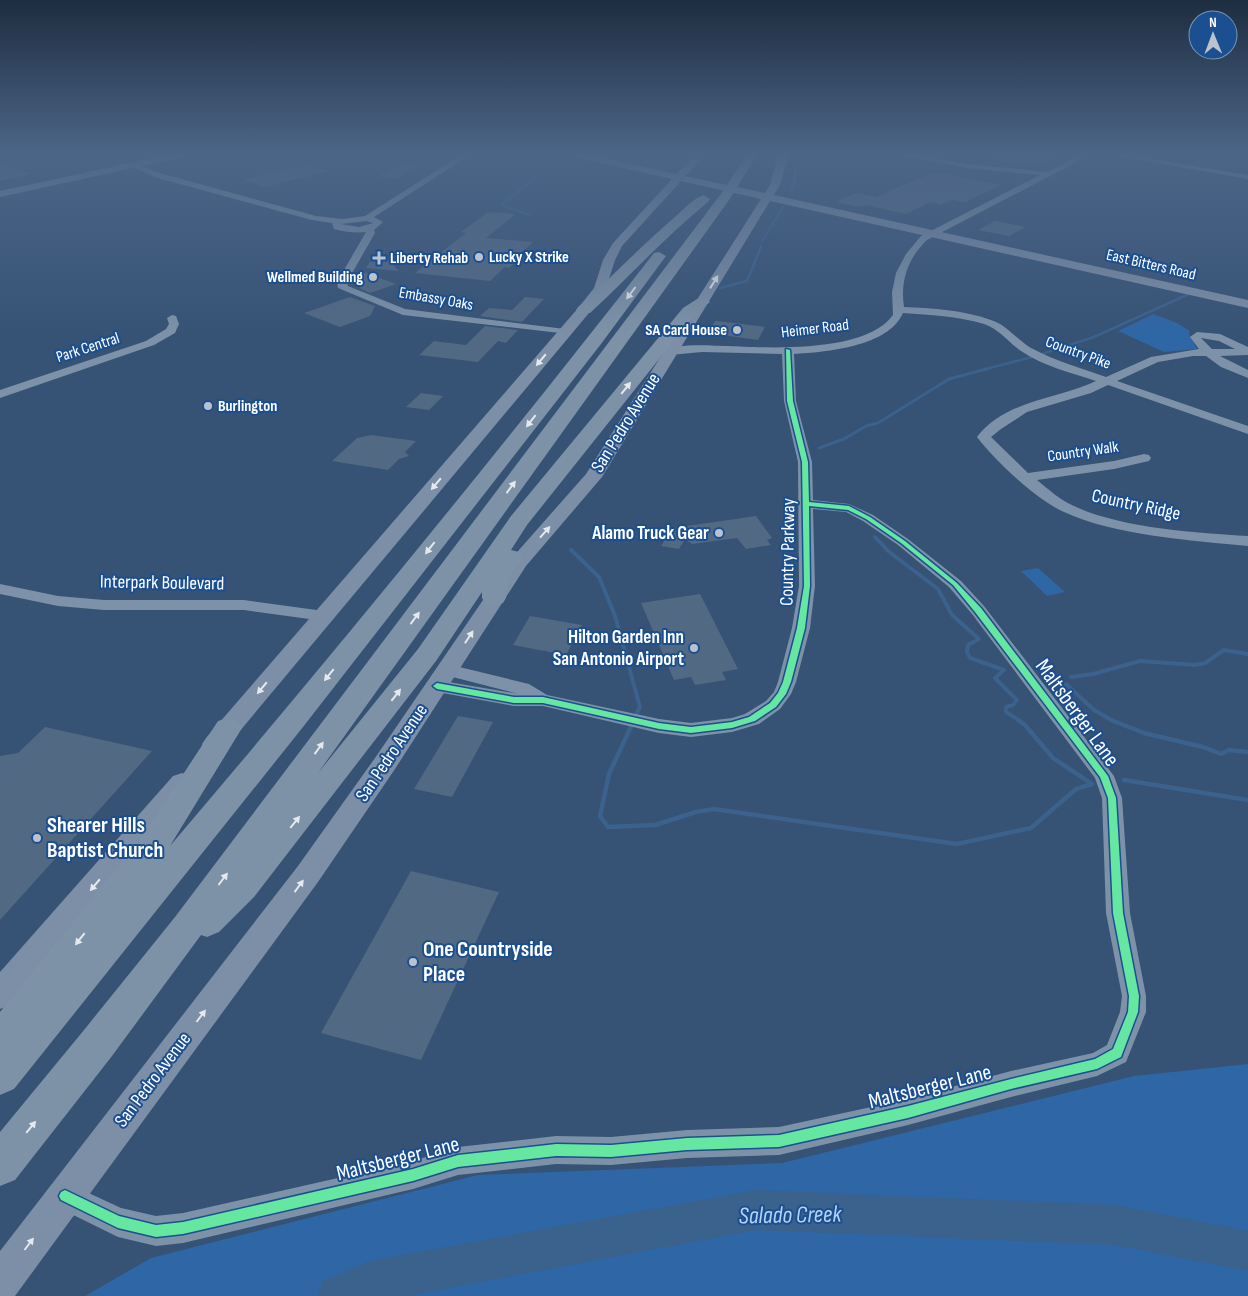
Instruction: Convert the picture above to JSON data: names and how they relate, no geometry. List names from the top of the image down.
{
  "streets": {
    "main road": ["East Bitters Road", "San Pedro Avenue"],
    "street": [
      "Embassy Oaks",
      "Heimer Road",
      "Park Central",
      "Country Pike",
      "Country Walk",
      "Country Ridge",
      "Country Parkway",
      "Interpark Boulevard",
      "Maltsberger Lane"
    ]
  },
  "crossings": [
    ["Heimer Road", "Country Pike"],
    ["Heimer Road", "San Pedro Avenue"],
    ["Heimer Road", "Country Parkway"],
    ["Country Pike", "Country Ridge"],
    ["San Pedro Avenue", "Country Parkway"],
    ["San Pedro Avenue", "Maltsberger Lane"],
    ["Country Walk", "Country Ridge"],
    ["Country Parkway", "Maltsberger Lane"]
  ],
  "water": ["Salado Creek"],
  "places": {
    "other": [
      "Lucky X Strike",
      "Wellmed Building",
      "SA Card House",
      "Burlington",
      "Alamo Truck Gear",
      "Hilton Garden Inn San Antonio Airport",
      "Shearer Hills Baptist Church",
      "One Countryside Place"
    ],
    "health": ["Liberty Rehab"]
  },
  "north": "top"
}
